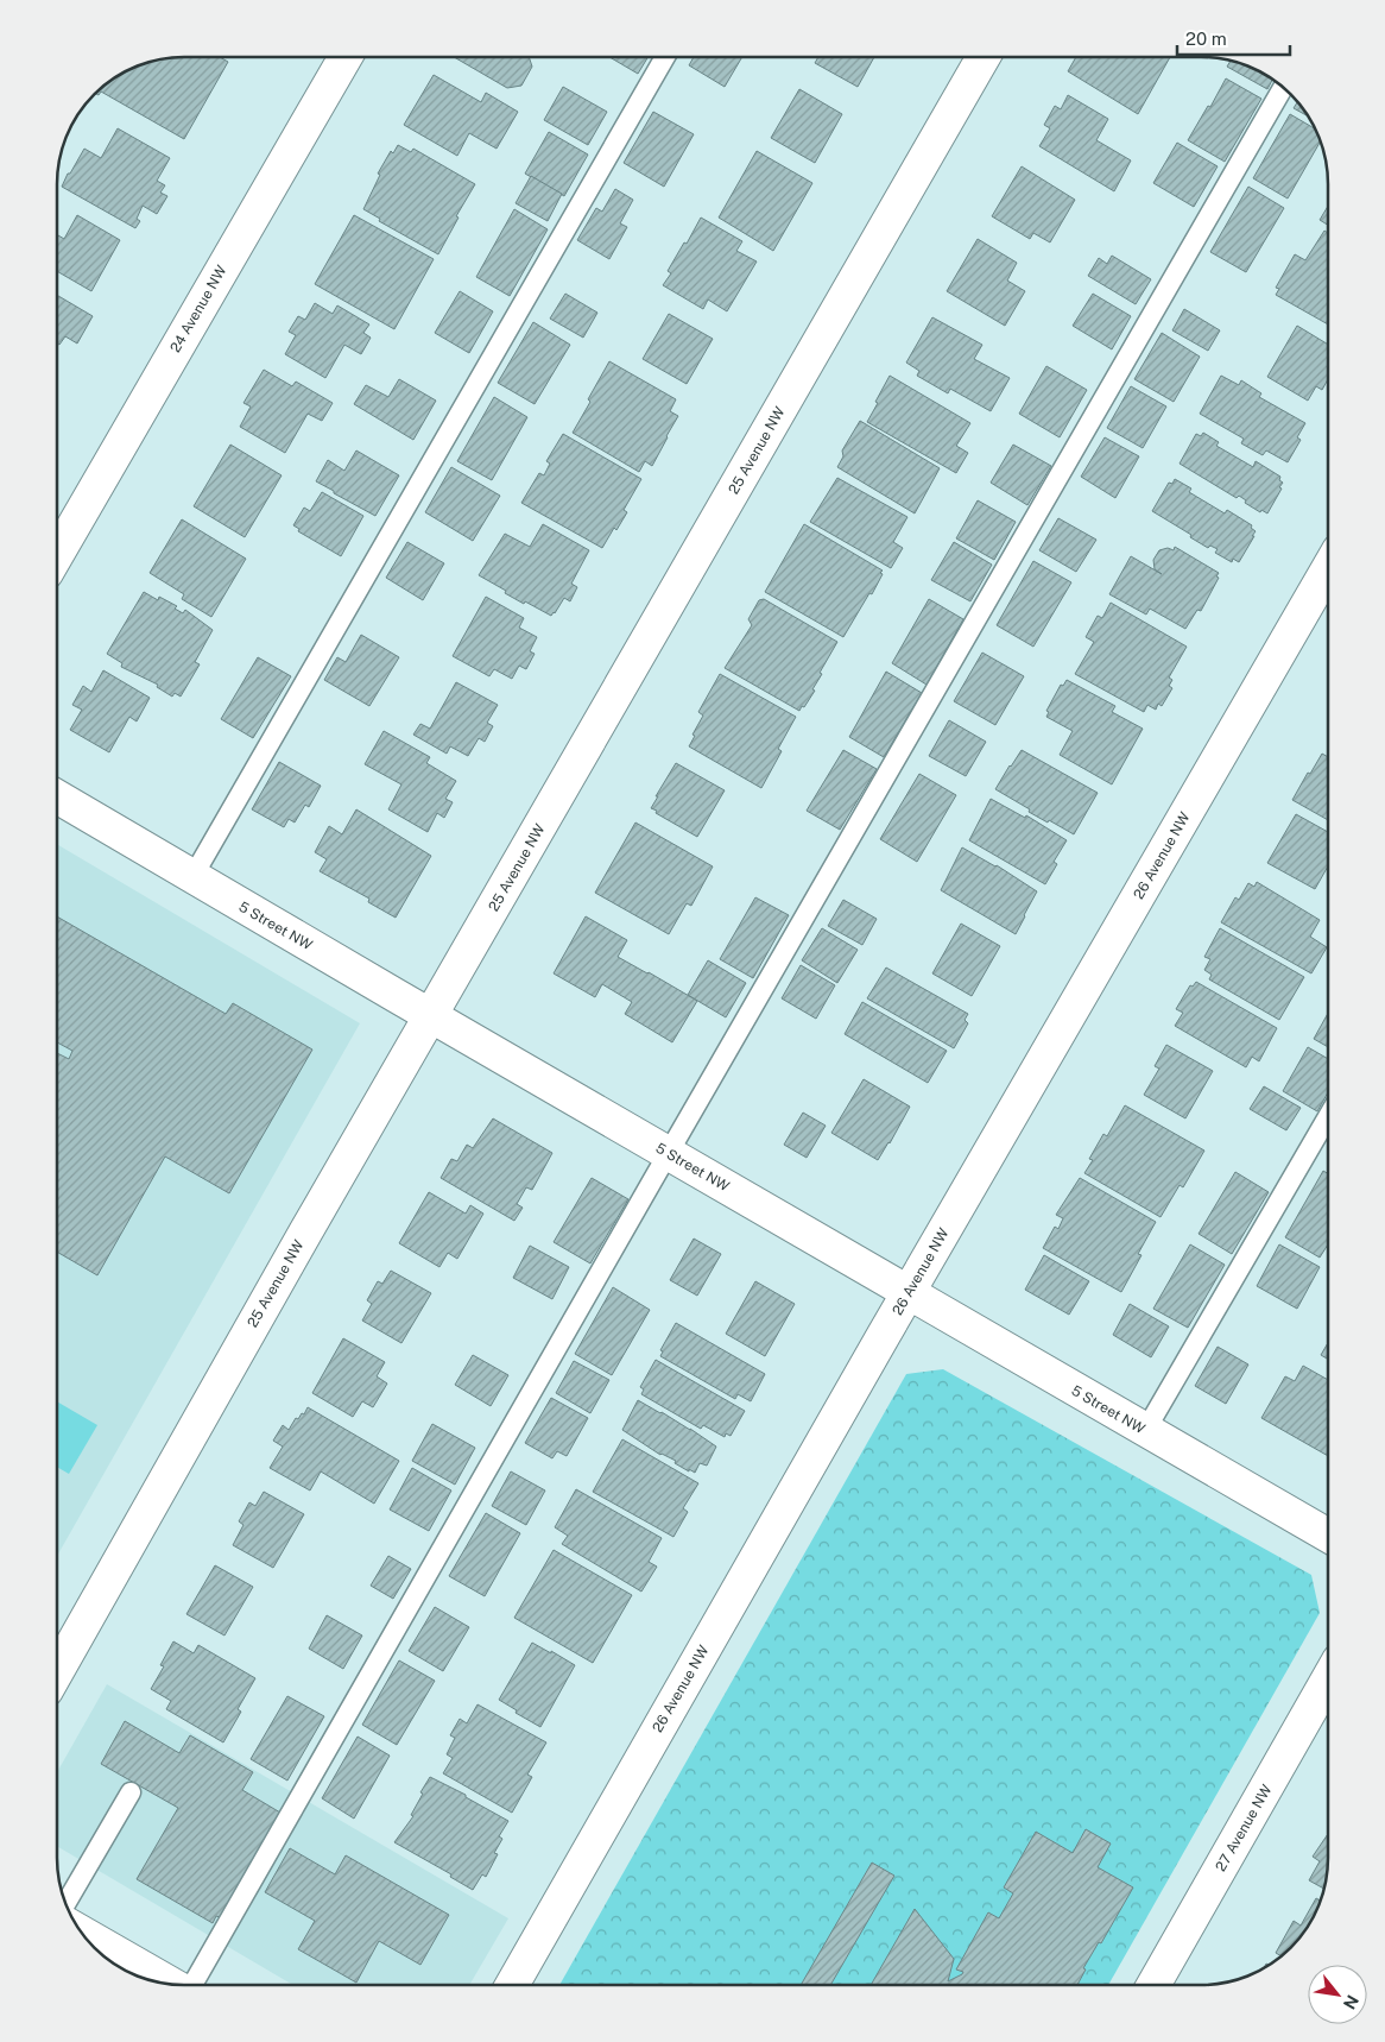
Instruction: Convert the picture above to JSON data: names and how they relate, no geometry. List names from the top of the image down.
{
  "streets": {
    "street": [
      "24 Avenue NW",
      "25 Avenue NW",
      "26 Avenue NW",
      "5 Street NW",
      "27 Avenue NW"
    ]
  },
  "crossings": [
    ["25 Avenue NW", "5 Street NW"],
    ["26 Avenue NW", "5 Street NW"]
  ],
  "scale_bar": "20 m",
  "north": "bottom right"
}
